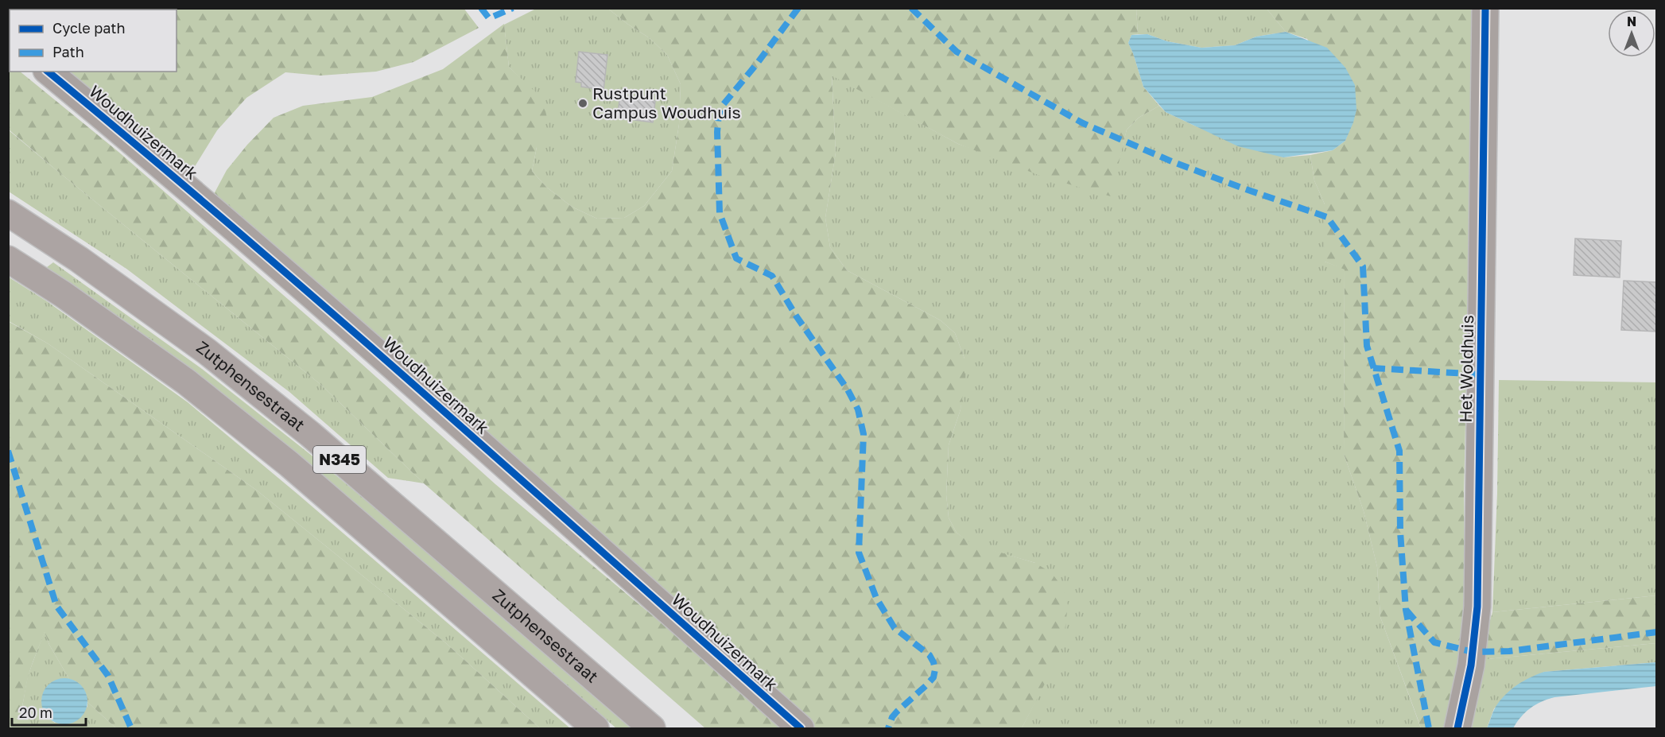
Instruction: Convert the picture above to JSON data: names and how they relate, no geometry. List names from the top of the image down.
{
  "streets": {
    "main road": ["Zutphensestraat", "N345"],
    "street": ["Woudhuizermark", "Het Woldhuis"]
  },
  "places": ["Rustpunt Campus Woudhuis"],
  "legend": ["Cycle path", "Path"],
  "scale_bar": "20 m",
  "north": "top"
}
